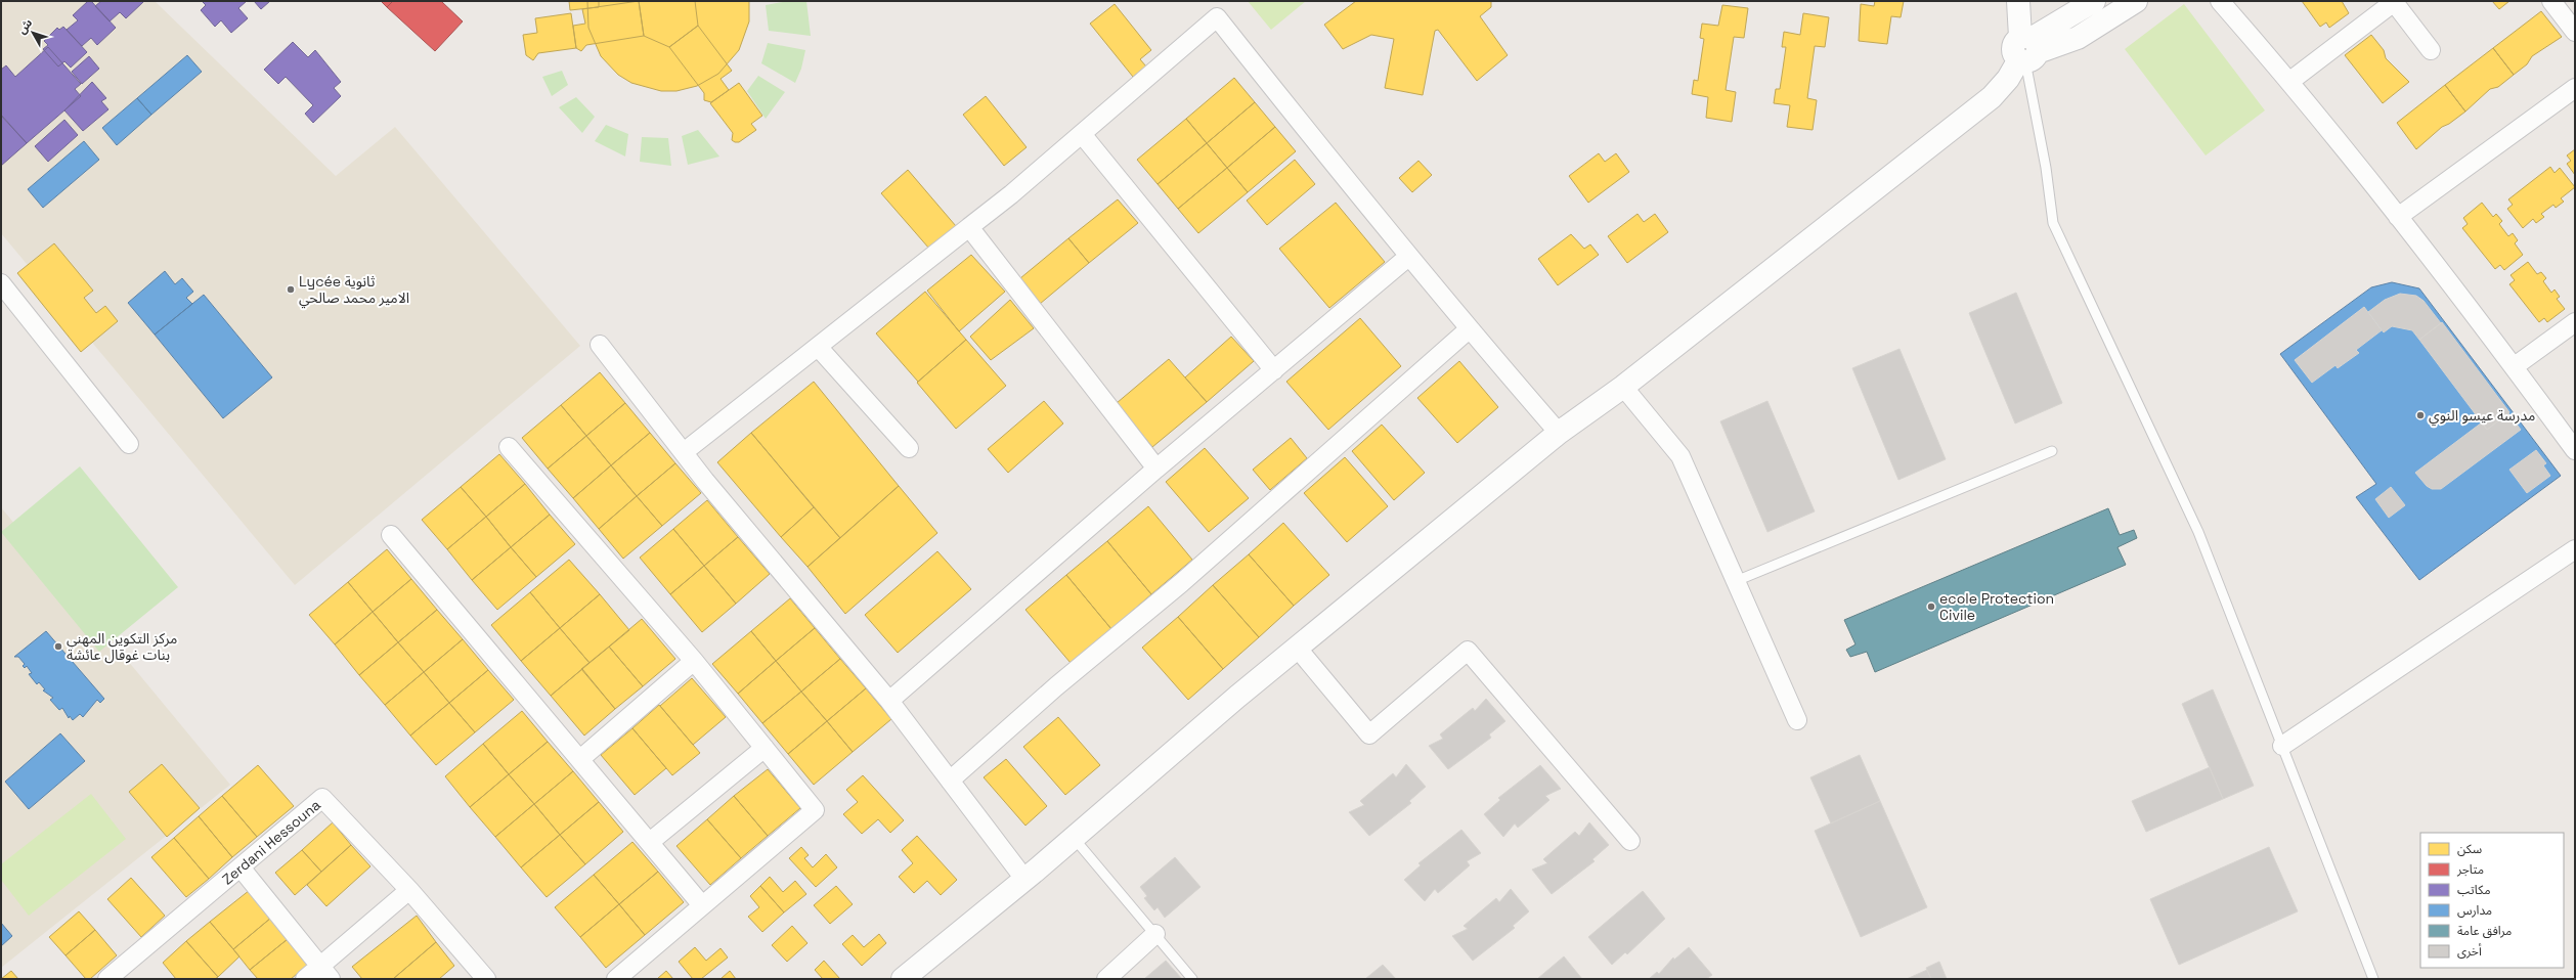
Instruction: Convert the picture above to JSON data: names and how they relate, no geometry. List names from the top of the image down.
{
  "streets": {
    "street": ["Zerdani Hessouna"]
  },
  "places": [
    "Lycée ثانوية الامير محمد صالحي",
    "مدرسة عيسو النوي",
    "ecole Protection Civile",
    "مركز التكوين المهني بنات غوقال عائشة"
  ],
  "legend": [
    "سكن",
    "متاجر",
    "مكاتب",
    "مدارس",
    "مرافق عامة",
    "أخرى"
  ],
  "north": "top left"
}
